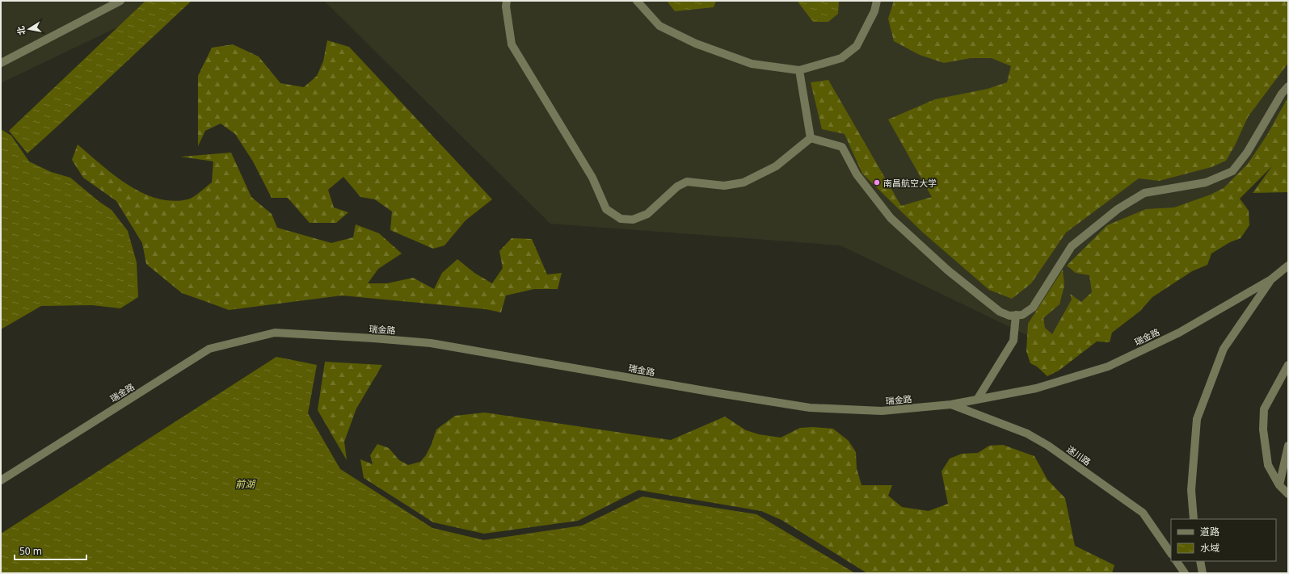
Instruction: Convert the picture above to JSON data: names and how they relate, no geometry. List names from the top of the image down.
{
  "streets": {
    "street": ["瑞金路", "遂川路"]
  },
  "crossings": [
    ["瑞金路", "遂川路"]
  ],
  "water": ["前湖"],
  "places": ["南昌航空大学"],
  "legend": ["道路", "水域"],
  "scale_bar": "50 m",
  "north": "left"
}
